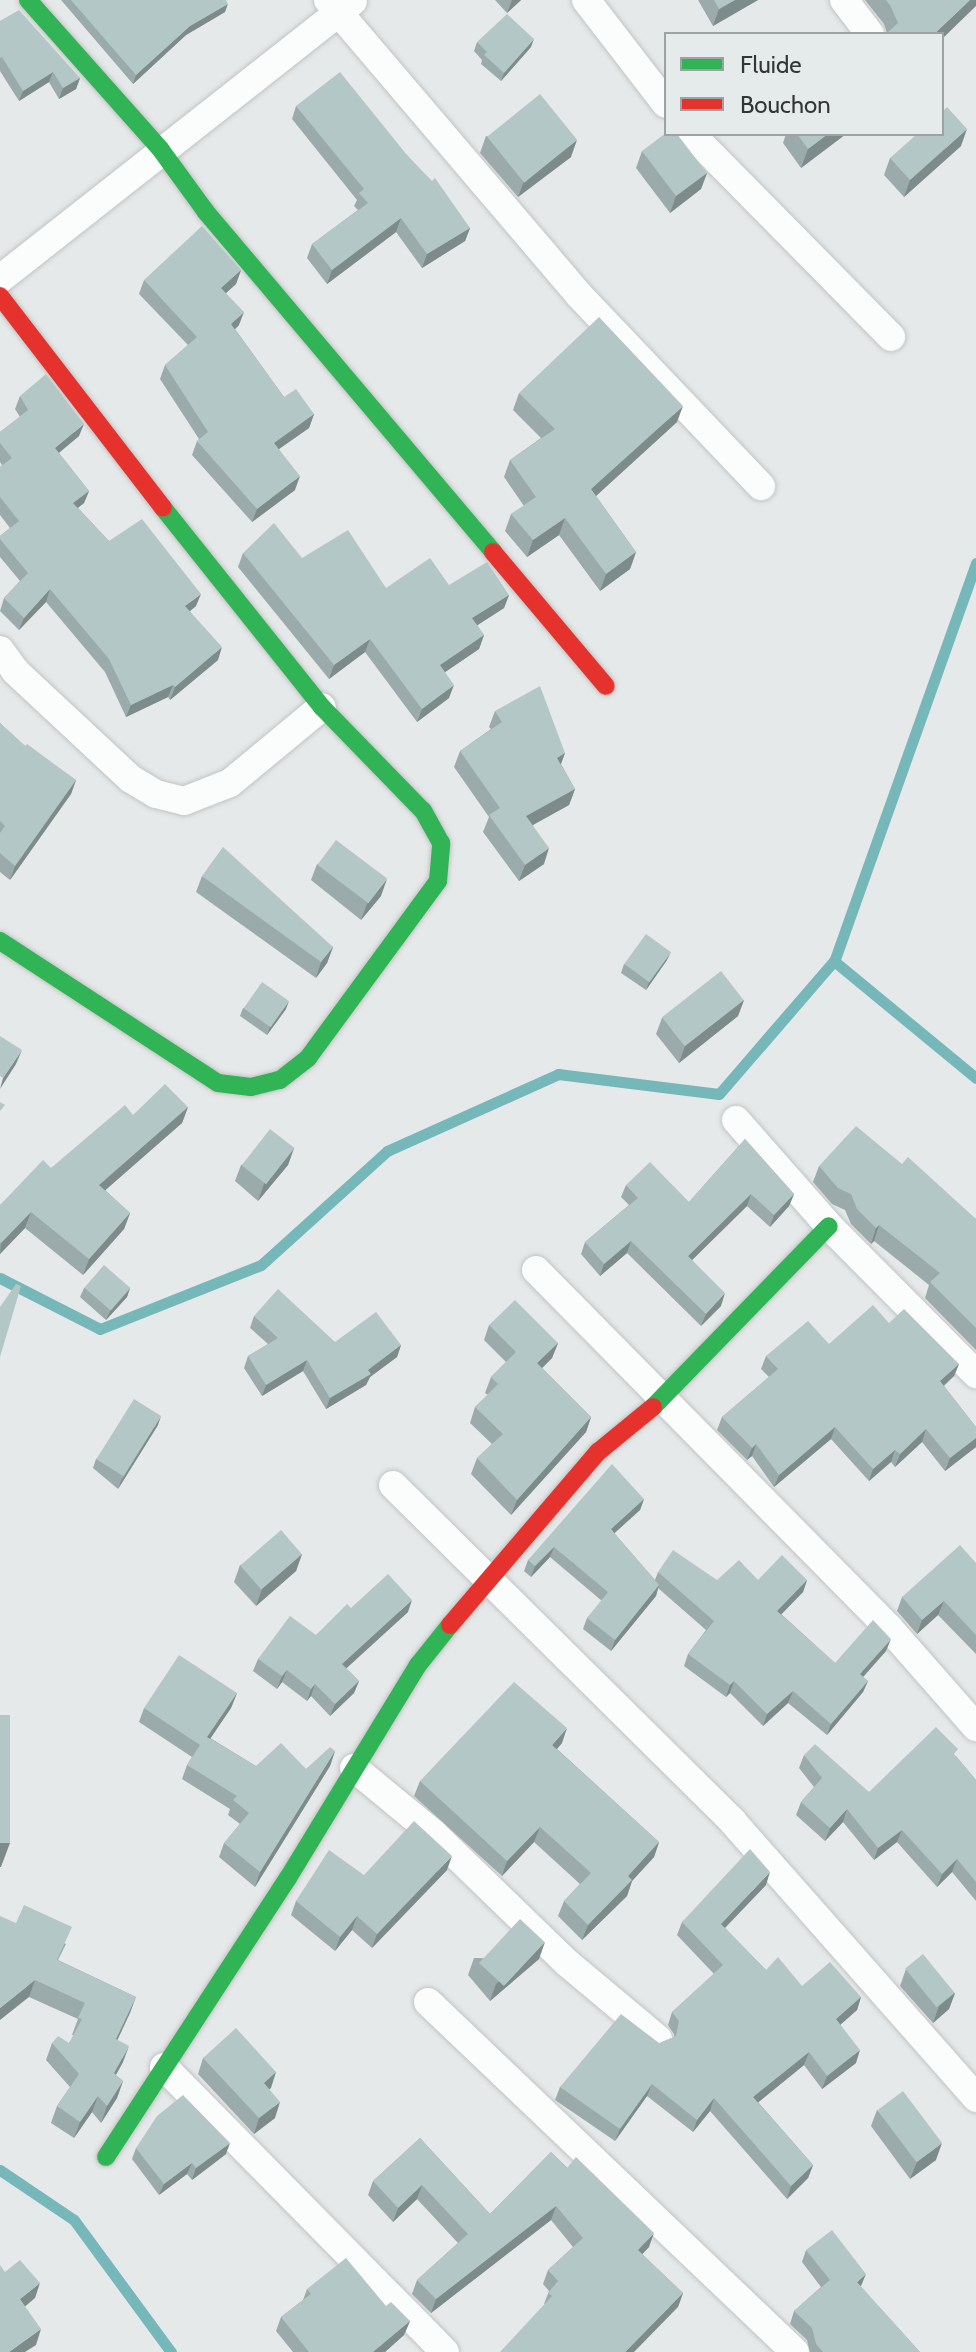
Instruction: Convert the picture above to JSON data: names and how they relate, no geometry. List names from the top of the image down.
{
  "legend": ["Fluide", "Bouchon"]
}
